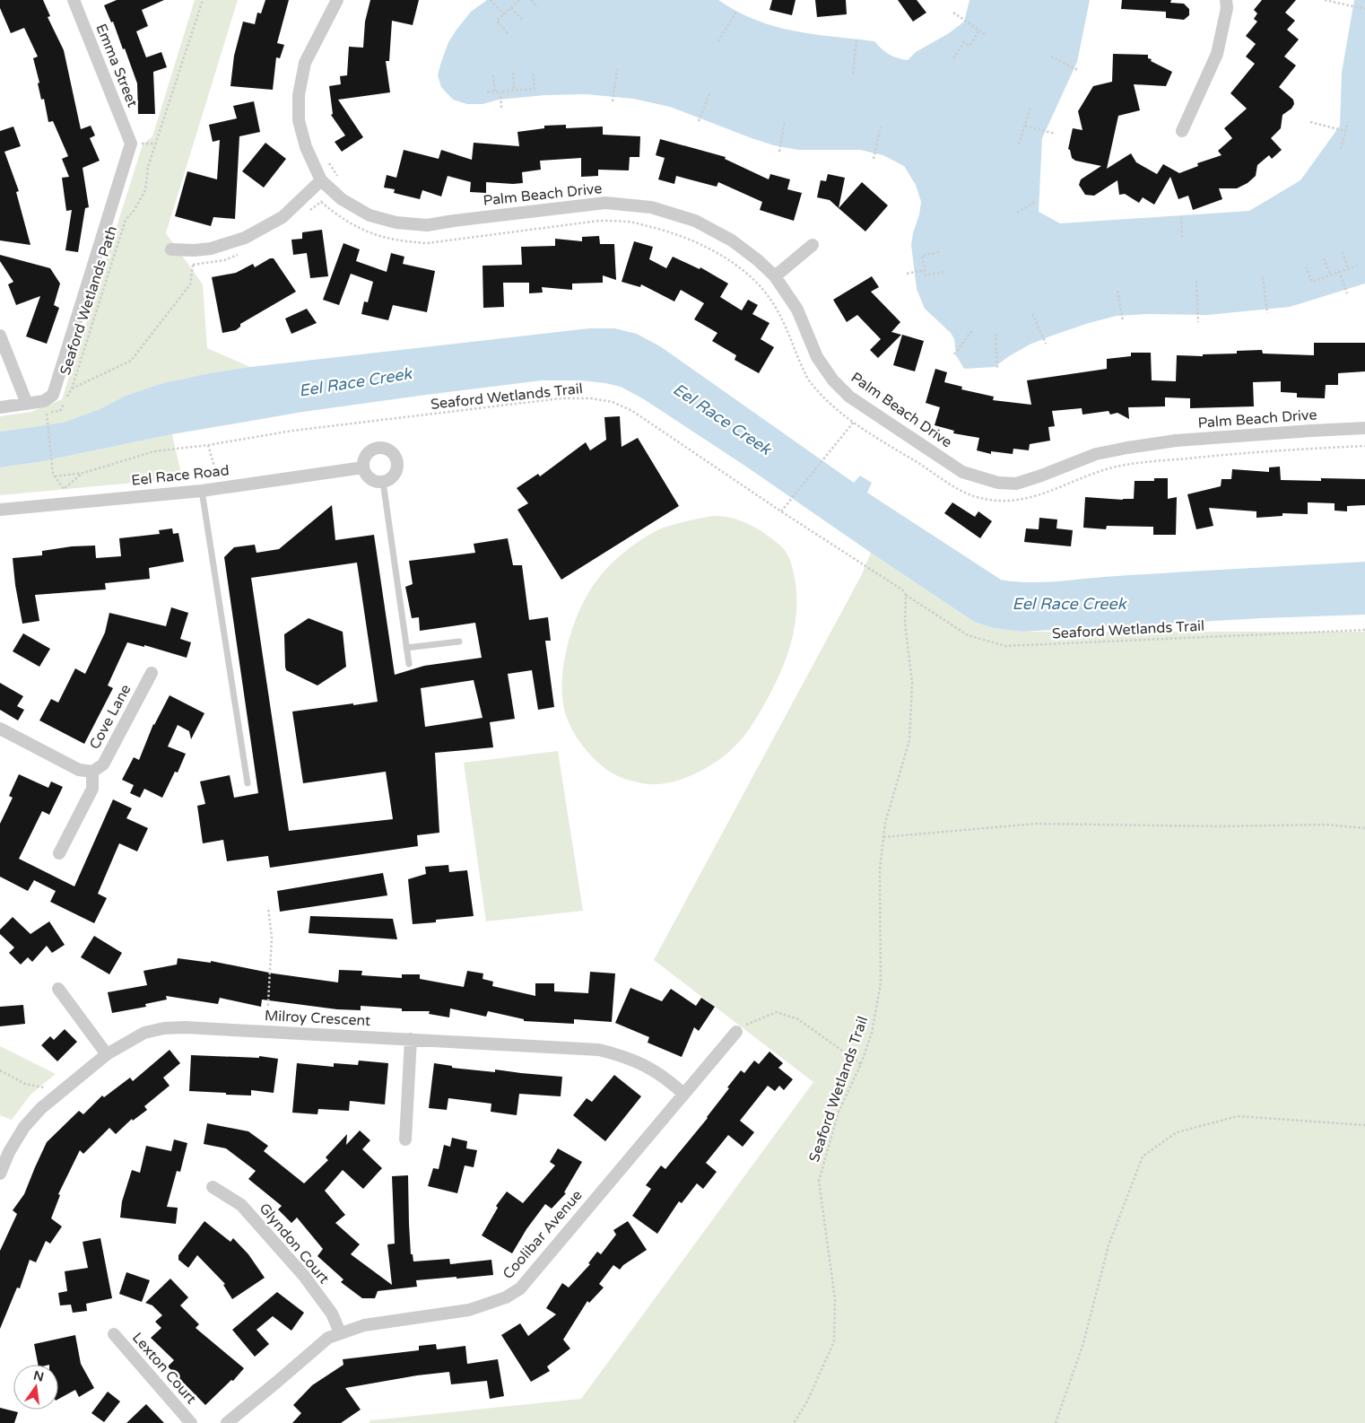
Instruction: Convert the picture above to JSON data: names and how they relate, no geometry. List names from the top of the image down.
{
  "streets": {
    "street": [
      "Emma Street",
      "Palm Beach Drive",
      "Eel Race Road",
      "Cove Lane",
      "Milroy Crescent",
      "Coolibar Avenue",
      "Glyndon Court",
      "Lexton Court"
    ],
    "path": ["Seaford Wetlands Path", "Seaford Wetlands Trail"]
  },
  "crossings": [
    ["Seaford Wetlands Path", "Seaford Wetlands Trail"],
    ["Milroy Crescent", "Coolibar Avenue"],
    ["Coolibar Avenue", "Glyndon Court"]
  ],
  "water": ["Eel Race Creek"],
  "north": "top"
}
